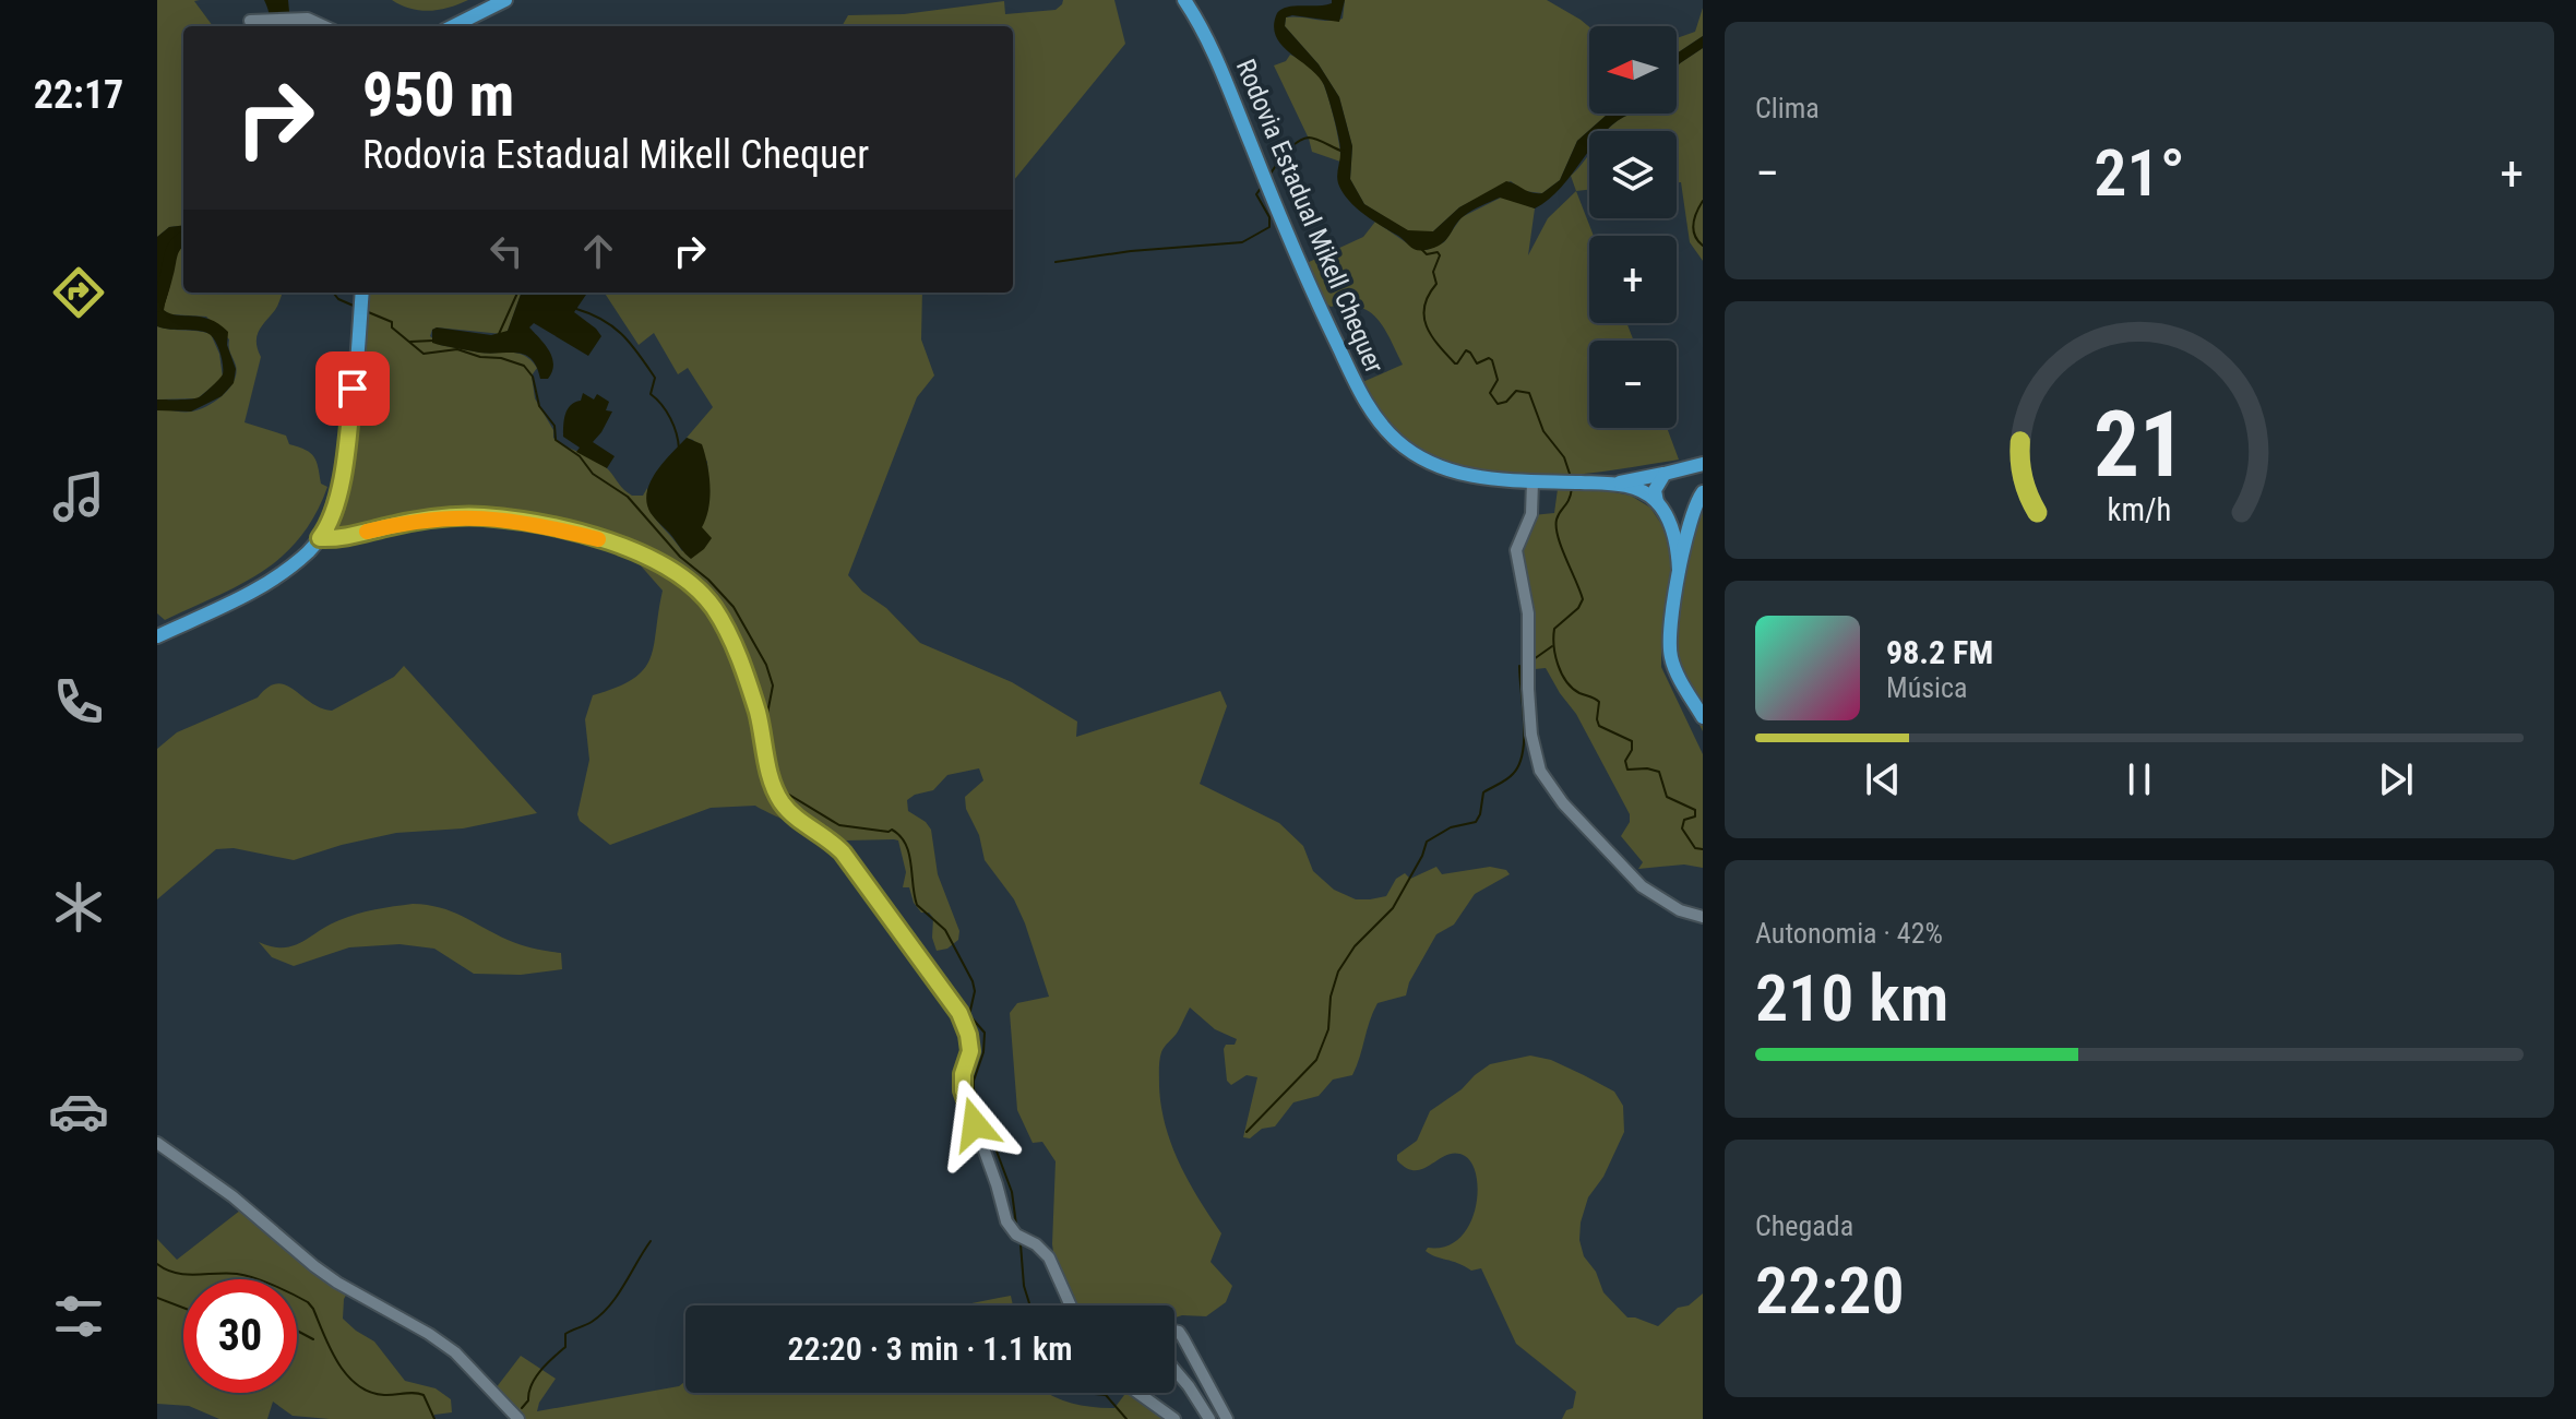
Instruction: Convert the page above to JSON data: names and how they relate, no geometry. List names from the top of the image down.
{
  "streets": {
    "main road": ["Rodovia Estadual Mikell Chequer"]
  },
  "north": "left",
  "page": {
    "tabs": "22:17",
    "tile": [
      "Clima",
      ["Autonomia · 42%", "210 km"],
      ["Chegada", "22:20"]
    ],
    "map_buttons": ["+", "−"],
    "turn": ["950 m", "Rodovia Estadual Mikell Chequer"],
    "heat": ["−", "21°", "+"],
    "song": ["98.2 FM", "Música"],
    "limit": "30",
    "trip": "22:20 · 3 min · 1.1 km",
    "gauge": ["21", "km/h"]
  }
}
